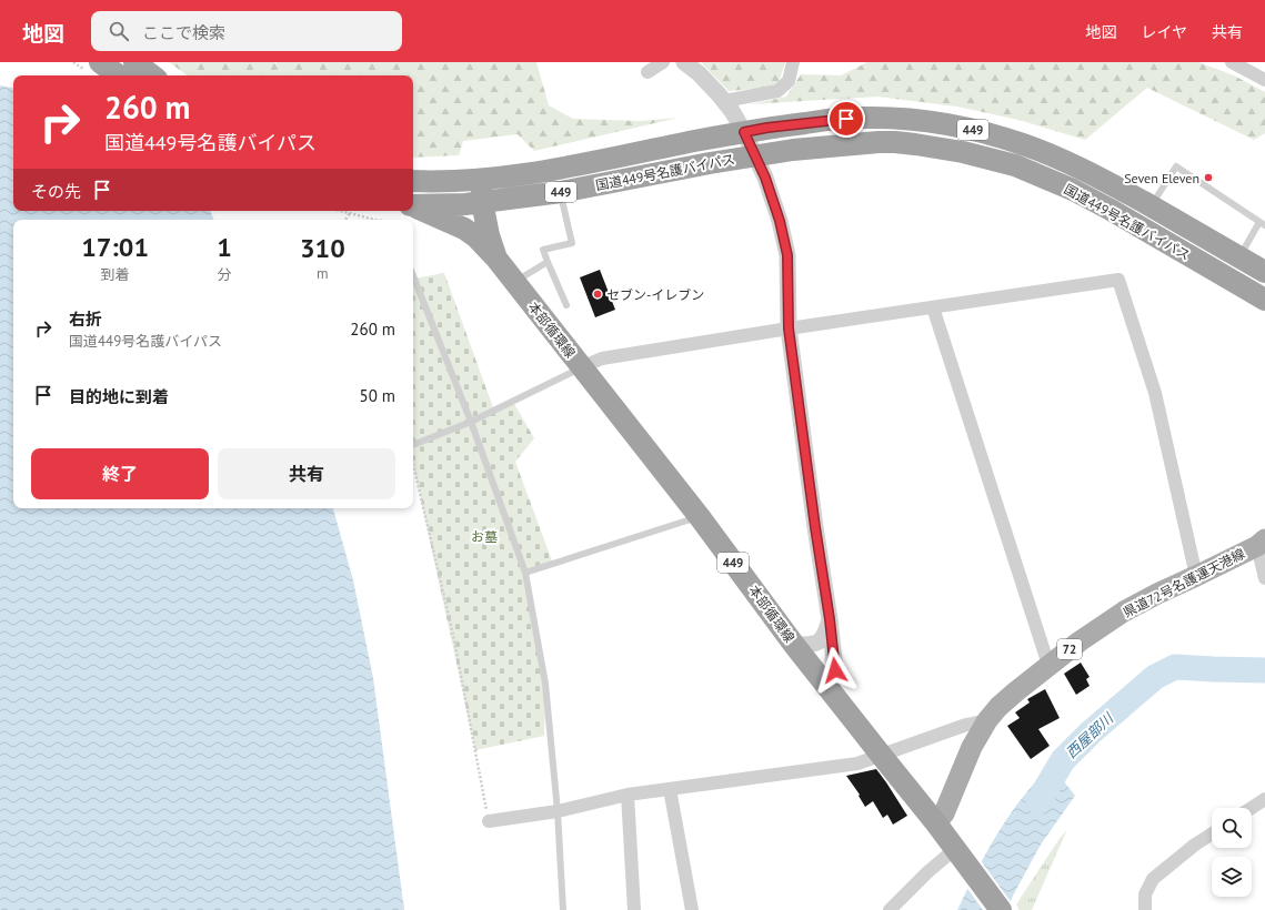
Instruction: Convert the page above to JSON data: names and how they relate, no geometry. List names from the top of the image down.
{
  "streets": {
    "highway": ["449", "国道449号名護バイパス", "本部循環線"],
    "main road": ["県道72号名護運天港線", "72"]
  },
  "crossings": [
    ["449", "国道449号名護バイパス"],
    ["449", "本部循環線"],
    ["国道449号名護バイパス", "本部循環線"],
    ["本部循環線", "県道72号名護運天港線"]
  ],
  "water": ["西屋部川"],
  "parks": ["お墓"],
  "places": ["Seven Eleven", "セブン-イレブン"],
  "page": {
    "header": "地図",
    "search": "ここで検索",
    "nav": ["地図", "レイヤ", "共有"],
    "turn": ["260 m", "国道449号名護バイパス"],
    "then": "その先",
    "eta": [
      "17:01",
      "到着",
      "1",
      "分",
      "310",
      "m"
    ],
    "list": [
      {
        "name": "右折",
        "note": "国道449号名護バイパス",
        "value": "260 m"
      },
      {
        "name": "目的地に到着",
        "value": "50 m"
      }
    ],
    "buttons": ["終了", "共有"]
  }
}
